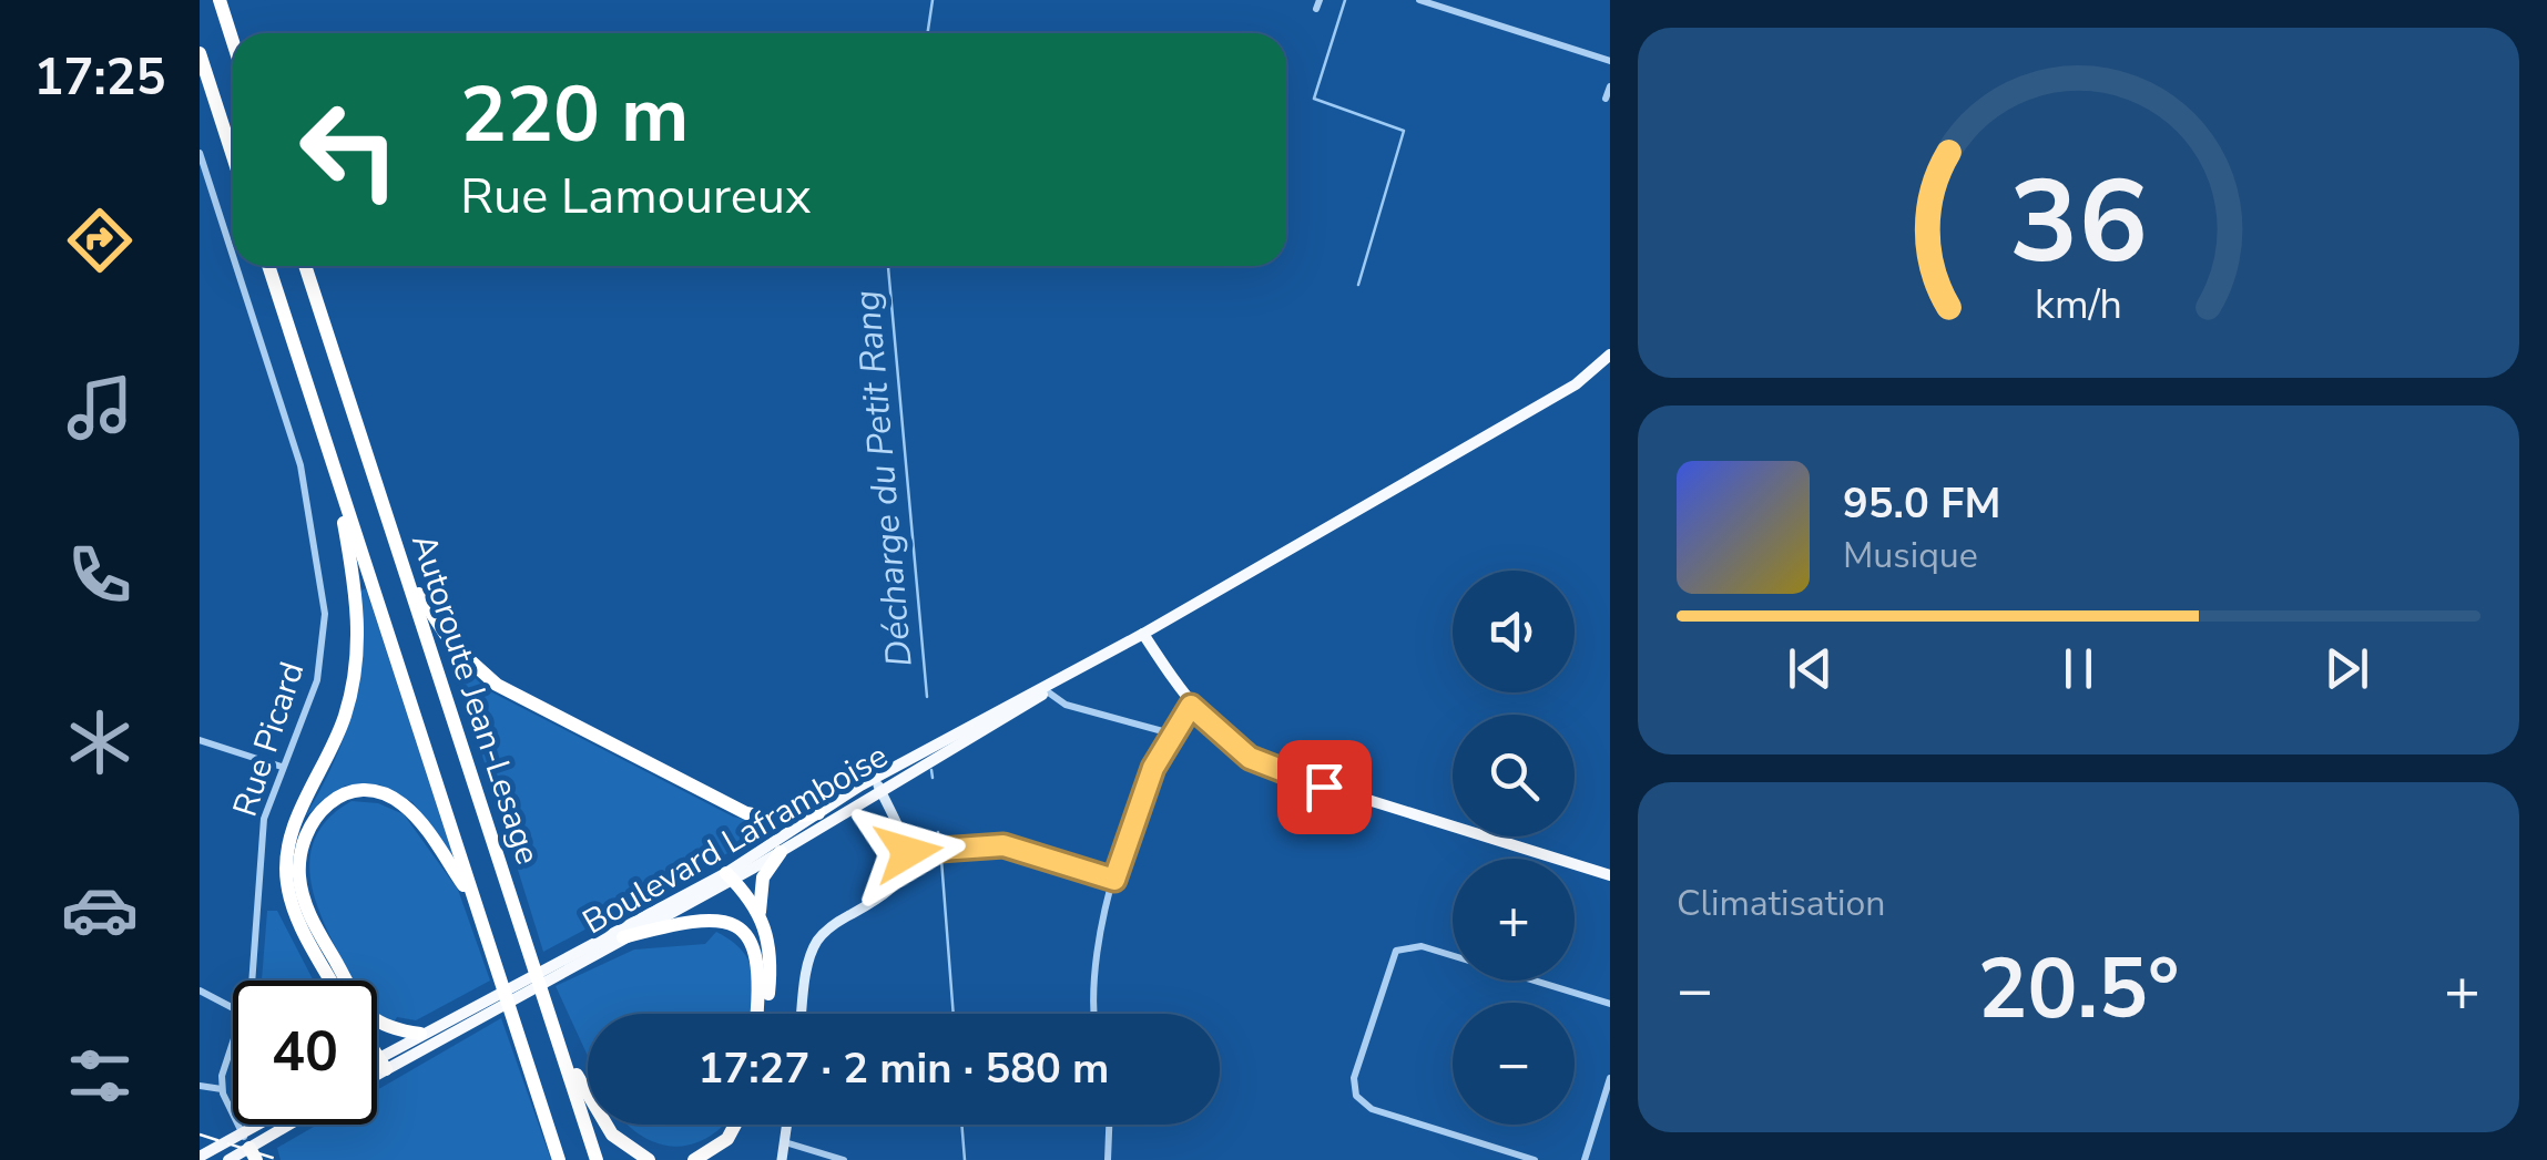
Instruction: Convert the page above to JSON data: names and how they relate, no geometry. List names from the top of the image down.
{
  "streets": {
    "highway": ["Autoroute Jean-Lesage"],
    "main road": ["Boulevard Laframboise"],
    "street": ["Rue Picard"]
  },
  "water": ["Décharge du Petit Rang"],
  "page": {
    "tabs": "17:25",
    "turn": ["220 m", "Rue Lamoureux"],
    "song": ["95.0 FM", "Musique"],
    "map_buttons": ["+", "−"],
    "tile": "Climatisation",
    "heat": ["−", "20.5°", "+"],
    "limit": "40",
    "trip": "17:27 · 2 min · 580 m",
    "gauge": ["36", "km/h"]
  }
}
